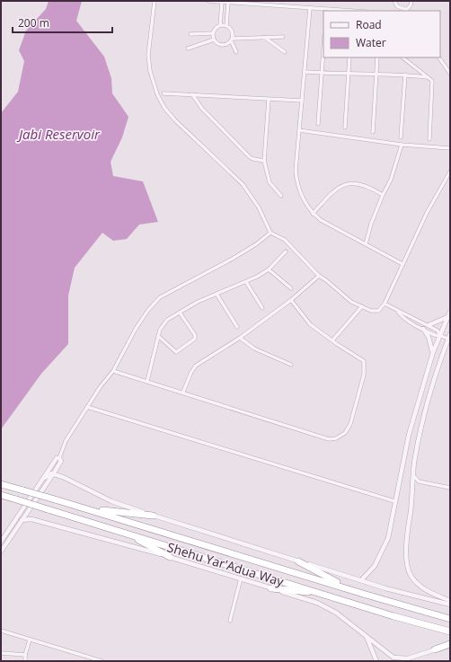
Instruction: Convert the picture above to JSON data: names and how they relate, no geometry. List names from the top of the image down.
{
  "streets": {
    "highway": ["Shehu Yar'Adua Way"]
  },
  "water": ["Jabi Reservoir"],
  "legend": ["Road", "Water"],
  "scale_bar": "200 m"
}
